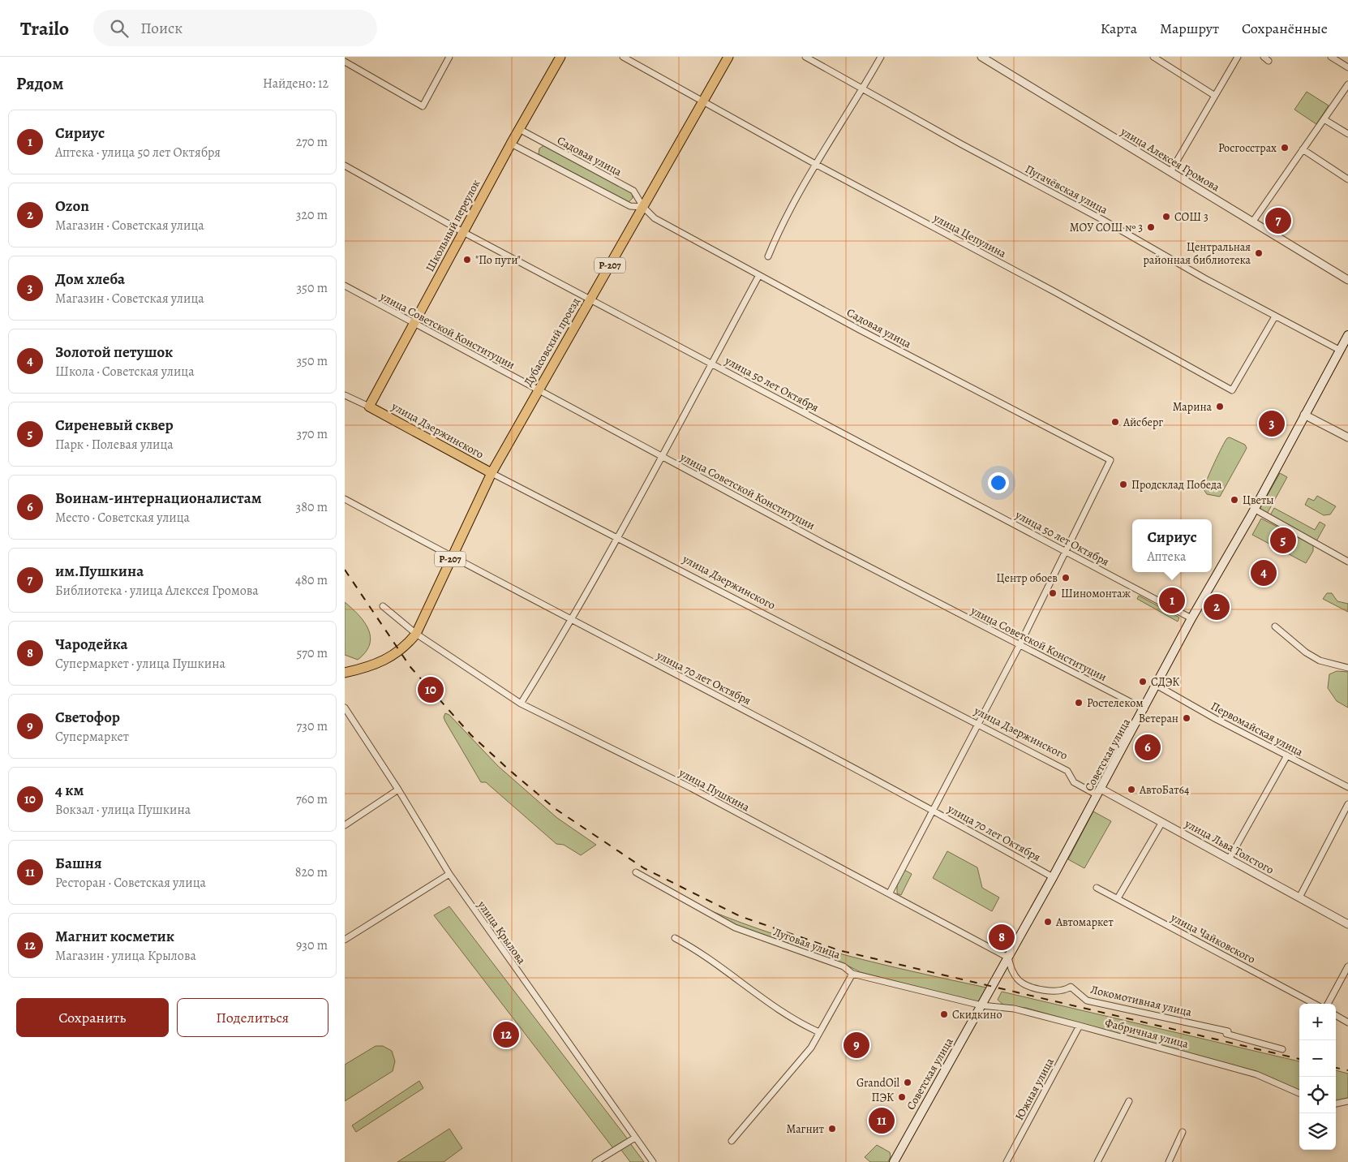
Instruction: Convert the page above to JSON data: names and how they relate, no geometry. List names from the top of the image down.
{
  "streets": {
    "main road": [
      "Школьный переулок",
      "Р-207",
      "Дубасовский проезд",
      "улица Дзержинского",
      "Советская улица"
    ],
    "street": [
      "Садовая улица",
      "улица Алексея Громова",
      "Пугачёвская улица",
      "улица Цепулина",
      "улица Советской Конституции",
      "улица 50 лет Октября",
      "улица 70 лет Октября",
      "Первомайская улица",
      "улица Пушкина",
      "улица Льва Толстого",
      "улица Крылова",
      "улица Чайковского",
      "Луговая улица",
      "Локомотивная улица",
      "Фабричная улица",
      "Южная улица"
    ]
  },
  "crossings": [
    ["Садовая улица", "Школьный переулок"],
    ["Садовая улица", "Дубасовский проезд"],
    ["Садовая улица", "улица 50 лет Октября"],
    ["Пугачёвская улица", "улица Цепулина"],
    ["Пугачёвская улица", "Советская улица"],
    ["Школьный переулок", "улица Советской Конституции"],
    ["Школьный переулок", "улица 50 лет Октября"],
    ["Школьный переулок", "улица Дзержинского"],
    ["улица Цепулина", "Дубасовский проезд"],
    ["улица Советской Конституции", "Дубасовский проезд"],
    ["улица Советской Конституции", "Советская улица"],
    ["Дубасовский проезд", "улица 50 лет Октября"],
    ["Дубасовский проезд", "улица Дзержинского"],
    ["Дубасовский проезд", "улица 70 лет Октября"],
    ["Дубасовский проезд", "улица Пушкина"],
    ["улица 50 лет Октября", "Советская улица"],
    ["улица Дзержинского", "Советская улица"],
    ["улица Дзержинского", "улица Льва Толстого"],
    ["улица 70 лет Октября", "Советская улица"],
    ["Первомайская улица", "Советская улица"],
    ["Советская улица", "улица Пушкина"],
    ["Советская улица", "улица Льва Толстого"],
    ["Советская улица", "Луговая улица"],
    ["Советская улица", "Локомотивная улица"],
    ["Советская улица", "Фабричная улица"],
    ["улица Пушкина", "Локомотивная улица"],
    ["Луговая улица", "Фабричная улица"],
    ["Фабричная улица", "Южная улица"]
  ],
  "places": [
    "Росгосстрах",
    "СОШ 3",
    "МОУ СОШ № 3",
    "Центральная районная библиотека",
    "\"По пути\"",
    "Марина",
    "Айсберг",
    "Продсклад Победа",
    "Цветы",
    "Центр обоев",
    "Шиномонтаж",
    "СДЭК",
    "Ростелеком",
    "Ветеран",
    "АвтоБат64",
    "Автомаркет",
    "Скидкино",
    "GrandOil",
    "ПЭК",
    "Магнит"
  ],
  "page": {
    "header": "Trailo",
    "search": "Поиск",
    "nav": ["Карта", "Маршрут", "Сохранённые"],
    "heading": ["Рядом", "Найдено: 12"],
    "list": [
      {
        "mark": "1",
        "name": "Сириус",
        "note": "Аптека · улица 50 лет Октября",
        "value": "270 m"
      },
      {
        "mark": "2",
        "name": "Ozon",
        "note": "Магазин · Советская улица",
        "value": "320 m"
      },
      {
        "mark": "3",
        "name": "Дом хлеба",
        "note": "Магазин · Советская улица",
        "value": "350 m"
      },
      {
        "mark": "4",
        "name": "Золотой петушок",
        "note": "Школа · Советская улица",
        "value": "350 m"
      },
      {
        "mark": "5",
        "name": "Сиреневый сквер",
        "note": "Парк · Полевая улица",
        "value": "370 m"
      },
      {
        "mark": "6",
        "name": "Воинам-интернационалистам",
        "note": "Место · Советская улица",
        "value": "380 m"
      },
      {
        "mark": "7",
        "name": "им.Пушкина",
        "note": "Библиотека · улица Алексея Громова",
        "value": "480 m"
      },
      {
        "mark": "8",
        "name": "Чародейка",
        "note": "Супермаркет · улица Пушкина",
        "value": "570 m"
      },
      {
        "mark": "9",
        "name": "Светофор",
        "note": "Супермаркет",
        "value": "730 m"
      },
      {
        "mark": "10",
        "name": "4 км",
        "note": "Вокзал · улица Пушкина",
        "value": "760 m"
      },
      {
        "mark": "11",
        "name": "Башня",
        "note": "Ресторан · Советская улица",
        "value": "820 m"
      },
      {
        "mark": "12",
        "name": "Магнит косметик",
        "note": "Магазин · улица Крылова",
        "value": "930 m"
      }
    ],
    "pins": [
      "7",
      "3",
      "5",
      "4",
      "1",
      "2",
      "10",
      "6",
      "8",
      "12",
      "9",
      "11"
    ],
    "popup": ["Сириус", "Аптека"],
    "buttons": ["Сохранить", "Поделиться"],
    "map_buttons": ["+", "−"]
  }
}
